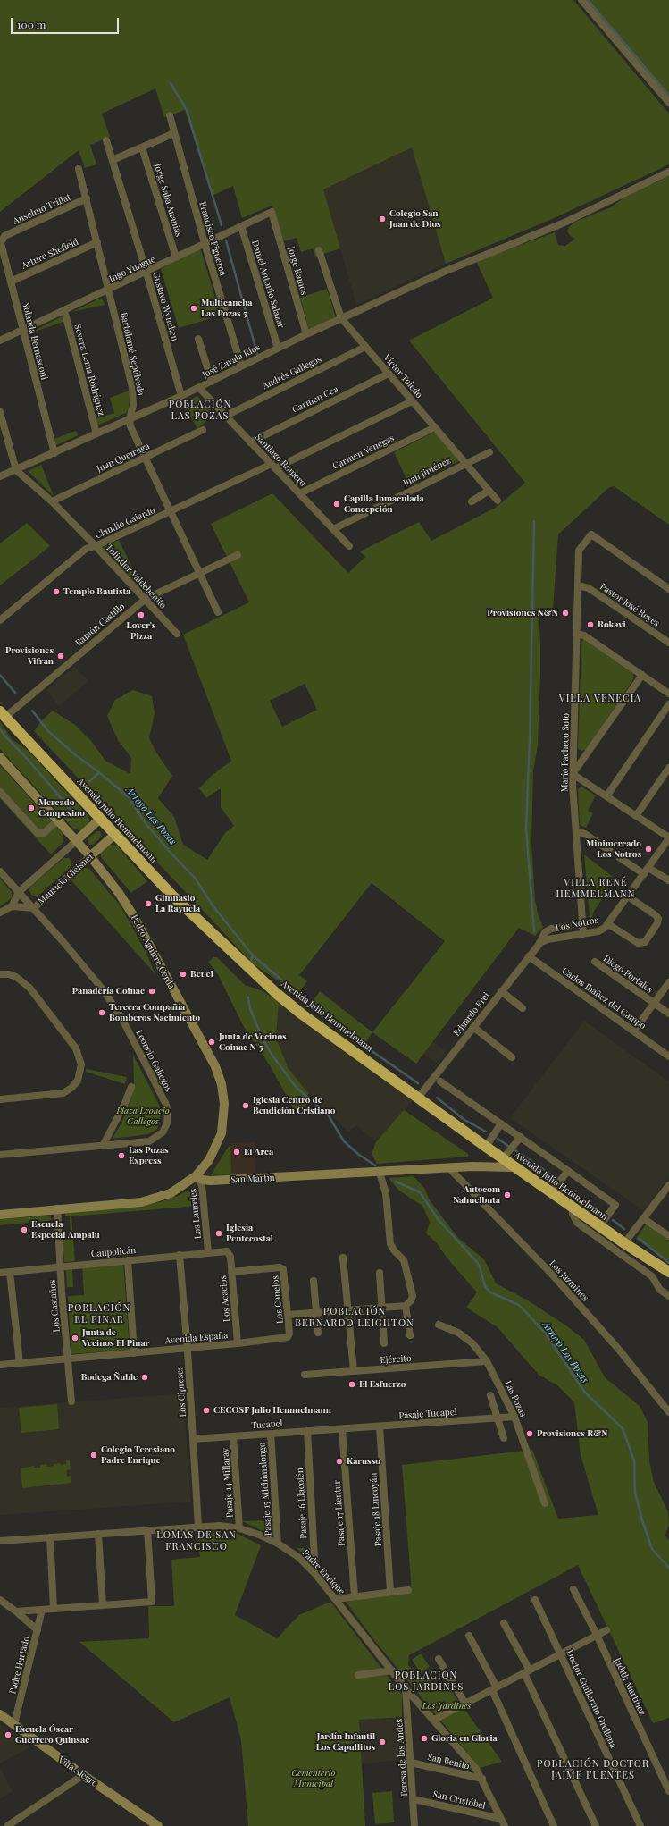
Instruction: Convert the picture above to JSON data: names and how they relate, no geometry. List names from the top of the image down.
{
  "streets": {
    "highway": ["Avenida Julio Hemmelmann"],
    "street": [
      "Jorge Saba Ananias",
      "Anselmo Trillat",
      "Francisco Figueroa",
      "Arturo Shefield",
      "Ingo Yungue",
      "Jorge Ramos",
      "Daniel Antonio Salazar",
      "Gustavo Wyneken",
      "Yolanda Bernasconi",
      "Bartolomé Sepúlveda",
      "José Zavala Ríos",
      "Severa Lema Rodríguez",
      "Andrés Gallegos",
      "Víctor Toledo",
      "Carmen Cea",
      "Carmen Venegas",
      "Juan Queiruga",
      "Santiago Romero",
      "Juan Jiménez",
      "Claudio Gajardo",
      "Tolindor Valdebenito",
      "Pastor José Reyes",
      "Ramón Castillo",
      "Mario Pacheco Soto",
      "Mauricio Gleisner",
      "Los Notros",
      "Pedro Aguirre Cerda",
      "Diego Portales",
      "Carlos Ibáñez del Campo",
      "Eduardo Frei",
      "Leoncio Gallegos",
      "San Martín",
      "Los Laureles",
      "Caupolicán",
      "Los Jazmines",
      "Los Acacios",
      "Los Canelos",
      "Los Castaños",
      "Avenida España",
      "Ejército",
      "Los Cipreses",
      "Las Pozas",
      "Pasaje Tucapel",
      "Tucapel",
      "Pasaje 14 Millaray",
      "Pasaje 15 Michimalongo",
      "Pasaje 16 Llacolén",
      "Pasaje 18 Lincoyán",
      "Pasaje 17 Lientur",
      "Padre Enrique",
      "Padre Hurtado",
      "Judith Martínez",
      "Doctor Guillermo Orellana",
      "Teresa de los Andes",
      "San Benito",
      "Villa Alegre",
      "San Cristóbal"
    ]
  },
  "crossings": [
    ["Jorge Saba Ananias", "Ingo Yungue"],
    ["Anselmo Trillat", "Yolanda Bernasconi"],
    ["Anselmo Trillat", "Bartolomé Sepúlveda"],
    ["Francisco Figueroa", "Ingo Yungue"],
    ["Francisco Figueroa", "José Zavala Ríos"],
    ["Arturo Shefield", "Yolanda Bernasconi"],
    ["Arturo Shefield", "Bartolomé Sepúlveda"],
    ["Ingo Yungue", "Jorge Ramos"],
    ["Ingo Yungue", "Daniel Antonio Salazar"],
    ["Ingo Yungue", "Gustavo Wyneken"],
    ["Ingo Yungue", "Yolanda Bernasconi"],
    ["Ingo Yungue", "Bartolomé Sepúlveda"],
    ["Ingo Yungue", "Severa Lema Rodríguez"],
    ["Jorge Ramos", "José Zavala Ríos"],
    ["Daniel Antonio Salazar", "José Zavala Ríos"],
    ["Gustavo Wyneken", "José Zavala Ríos"],
    ["Yolanda Bernasconi", "José Zavala Ríos"],
    ["Bartolomé Sepúlveda", "José Zavala Ríos"],
    ["Bartolomé Sepúlveda", "Juan Queiruga"],
    ["Bartolomé Sepúlveda", "Claudio Gajardo"],
    ["Bartolomé Sepúlveda", "Ramón Castillo"],
    ["José Zavala Ríos", "Severa Lema Rodríguez"],
    ["José Zavala Ríos", "Víctor Toledo"],
    ["José Zavala Ríos", "Santiago Romero"],
    ["José Zavala Ríos", "Tolindor Valdebenito"],
    ["Andrés Gallegos", "Víctor Toledo"],
    ["Andrés Gallegos", "Santiago Romero"],
    ["Víctor Toledo", "Carmen Cea"],
    ["Víctor Toledo", "Carmen Venegas"],
    ["Víctor Toledo", "Juan Jiménez"],
    ["Víctor Toledo", "Claudio Gajardo"],
    ["Carmen Cea", "Santiago Romero"],
    ["Carmen Venegas", "Santiago Romero"],
    ["Juan Queiruga", "Tolindor Valdebenito"],
    ["Santiago Romero", "Juan Jiménez"],
    ["Santiago Romero", "Claudio Gajardo"],
    ["Claudio Gajardo", "Tolindor Valdebenito"],
    ["Tolindor Valdebenito", "Ramón Castillo"],
    ["Pastor José Reyes", "Mario Pacheco Soto"],
    ["Ramón Castillo", "Avenida Julio Hemmelmann"],
    ["Mario Pacheco Soto", "Los Notros"],
    ["Avenida Julio Hemmelmann", "Mauricio Gleisner"],
    ["Avenida Julio Hemmelmann", "Eduardo Frei"],
    ["Avenida Julio Hemmelmann", "San Martín"],
    ["Mauricio Gleisner", "Pedro Aguirre Cerda"],
    ["Mauricio Gleisner", "Leoncio Gallegos"],
    ["Los Notros", "Eduardo Frei"],
    ["Pedro Aguirre Cerda", "San Martín"],
    ["Pedro Aguirre Cerda", "Los Laureles"],
    ["Carlos Ibáñez del Campo", "Eduardo Frei"],
    ["San Martín", "Los Laureles"],
    ["San Martín", "Los Jazmines"],
    ["Los Laureles", "Caupolicán"],
    ["Caupolicán", "Los Acacios"],
    ["Caupolicán", "Los Castaños"],
    ["Caupolicán", "Los Cipreses"],
    ["Los Acacios", "Los Canelos"],
    ["Los Acacios", "Avenida España"],
    ["Los Canelos", "Avenida España"],
    ["Los Castaños", "Avenida España"],
    ["Avenida España", "Los Cipreses"],
    ["Ejército", "Las Pozas"],
    ["Los Cipreses", "Tucapel"],
    ["Los Cipreses", "Padre Enrique"],
    ["Las Pozas", "Pasaje Tucapel"],
    ["Pasaje Tucapel", "Tucapel"],
    ["Pasaje Tucapel", "Pasaje 18 Lincoyán"],
    ["Pasaje Tucapel", "Pasaje 17 Lientur"],
    ["Tucapel", "Pasaje 14 Millaray"],
    ["Tucapel", "Pasaje 15 Michimalongo"],
    ["Tucapel", "Pasaje 16 Llacolén"],
    ["Tucapel", "Pasaje 17 Lientur"],
    ["Pasaje 14 Millaray", "Padre Enrique"],
    ["Pasaje 15 Michimalongo", "Padre Enrique"],
    ["Pasaje 16 Llacolén", "Padre Enrique"],
    ["Padre Enrique", "Teresa de los Andes"],
    ["Padre Enrique", "San Benito"],
    ["Padre Enrique", "San Cristóbal"],
    ["Padre Hurtado", "Villa Alegre"],
    ["Teresa de los Andes", "San Benito"],
    ["Teresa de los Andes", "San Cristóbal"]
  ],
  "districts": [
    "POBLACIÓN LAS POZAS",
    "VILLA VENECIA",
    "VILLA RENÉ HEMMELMANN",
    "POBLACIÓN EL PINAR",
    "POBLACIÓN BERNARDO LEIGHTON",
    "LOMAS DE SAN FRANCISCO",
    "POBLACIÓN LOS JARDINES",
    "POBLACIÓN DOCTOR JAIME FUENTES"
  ],
  "water": ["Arroyo Las Pozas"],
  "parks": ["Plaza Leoncio Gallegos", "Los Jardines", "Cementerio Municipal"],
  "places": [
    "Colegio San Juan de Dios",
    "Multicancha Las Pozas 5",
    "Capilla Inmaculada Concepción",
    "Templo Bautista",
    "Provisiones N&N",
    "Lover's Pizza",
    "Rokavi",
    "Provisiones Vifran",
    "Mercado Campesino",
    "Minimercado Los Notros",
    "Gimnasio La Rayuela",
    "Bet el",
    "Panadería Coinac",
    "Tercera Compañía Bomberos Nacimiento",
    "Junta de Vecinos Coinac N°5",
    "Iglesia Centro de Bendición Cristiano",
    "El Arca",
    "Las Pozas Express",
    "Autocom Nahuelbuta",
    "Escuela Especial Ampalu",
    "Iglesia Pentecostal",
    "Junta de Vecinos El Pinar",
    "Bodega Ñuble",
    "El Esfuerzo",
    "CECOSF Julio Hemmelmann",
    "Provisiones R&N",
    "Colegio Teresiano Padre Enrique",
    "Karusso",
    "Escuela Óscar Guerrero Quinsac",
    "Gloria en Gloria",
    "Jardín Infantil Los Capullitos"
  ],
  "scale_bar": "100 m"
}
